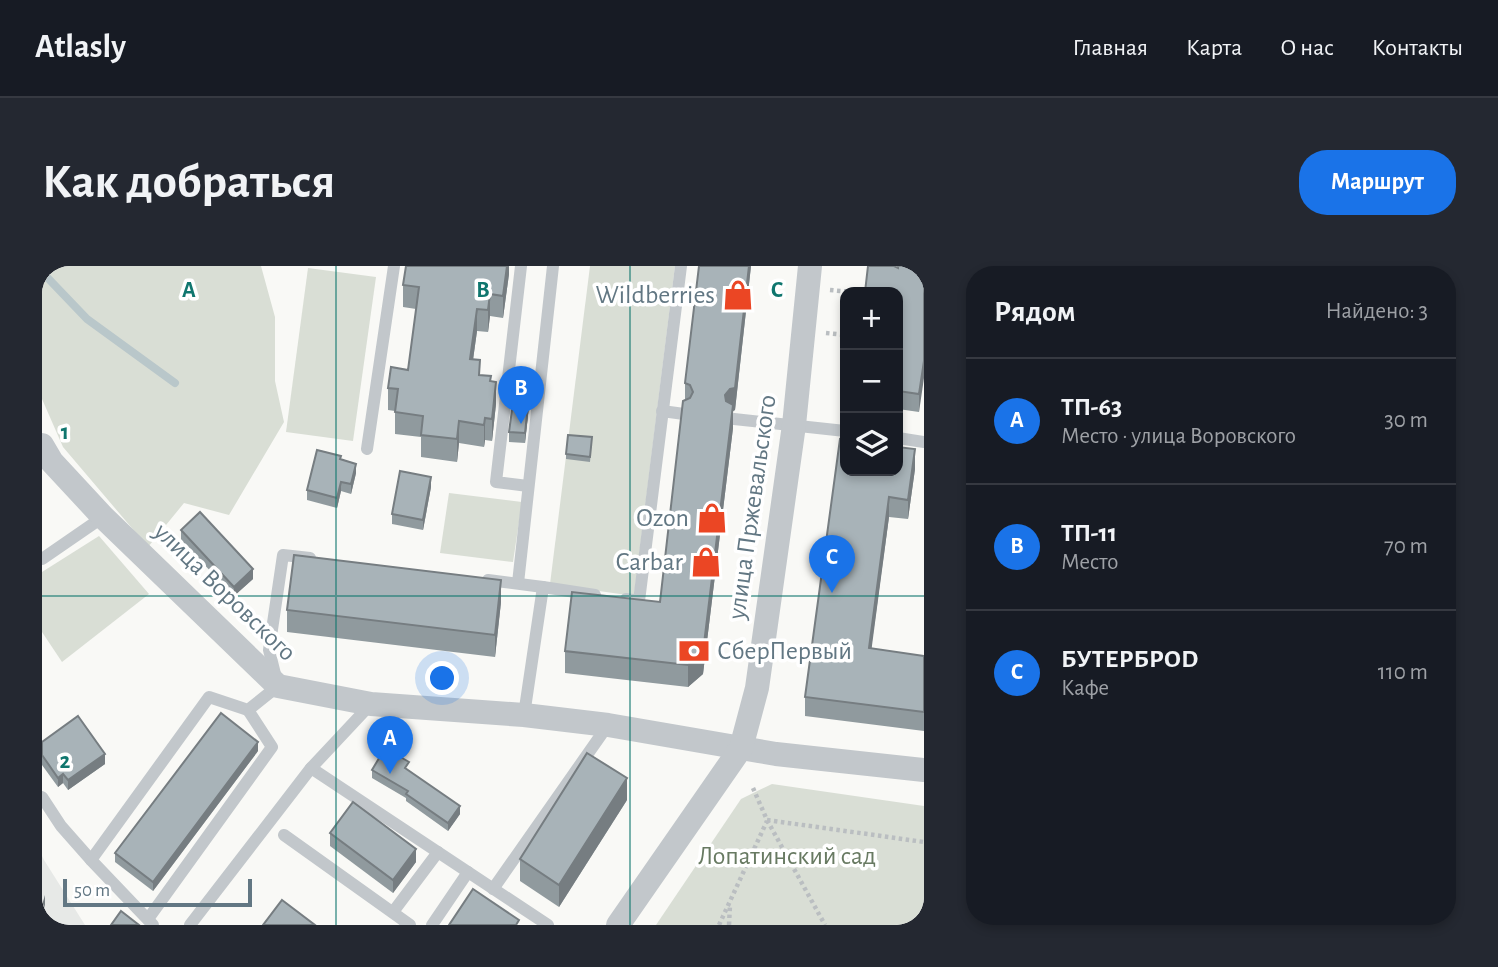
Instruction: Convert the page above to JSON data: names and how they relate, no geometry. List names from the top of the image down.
{
  "streets": {
    "street": ["улица Пржевальского", "улица Воровского"]
  },
  "crossings": [
    ["улица Пржевальского", "улица Воровского"]
  ],
  "parks": ["Лопатинский сад"],
  "places": {
    "shop": ["Wildberries", "Ozon", "Carbar"],
    "bank": ["СберПервый"]
  },
  "scale_bar": "50 m",
  "page": {
    "header": "Atlasly",
    "nav": [
      "Главная",
      "Карта",
      "О нас",
      "Контакты"
    ],
    "buttons": "Маршрут",
    "title": "Как добраться",
    "heading": ["Рядом", "Найдено: 3"],
    "map_buttons": ["+", "−"],
    "list": [
      {
        "mark": "A",
        "name": "ТП-63",
        "note": "Место · улица Воровского",
        "value": "30 m"
      },
      {
        "mark": "B",
        "name": "ТП-11",
        "note": "Место",
        "value": "70 m"
      },
      {
        "mark": "C",
        "name": "БУТЕРБРОD",
        "note": "Кафе",
        "value": "110 m"
      }
    ],
    "pins": ["B", "C", "A"],
    "scale": "50 m"
  },
  "grid": {
    "columns": ["A", "B", "C"],
    "rows": ["1", "2"]
  }
}
